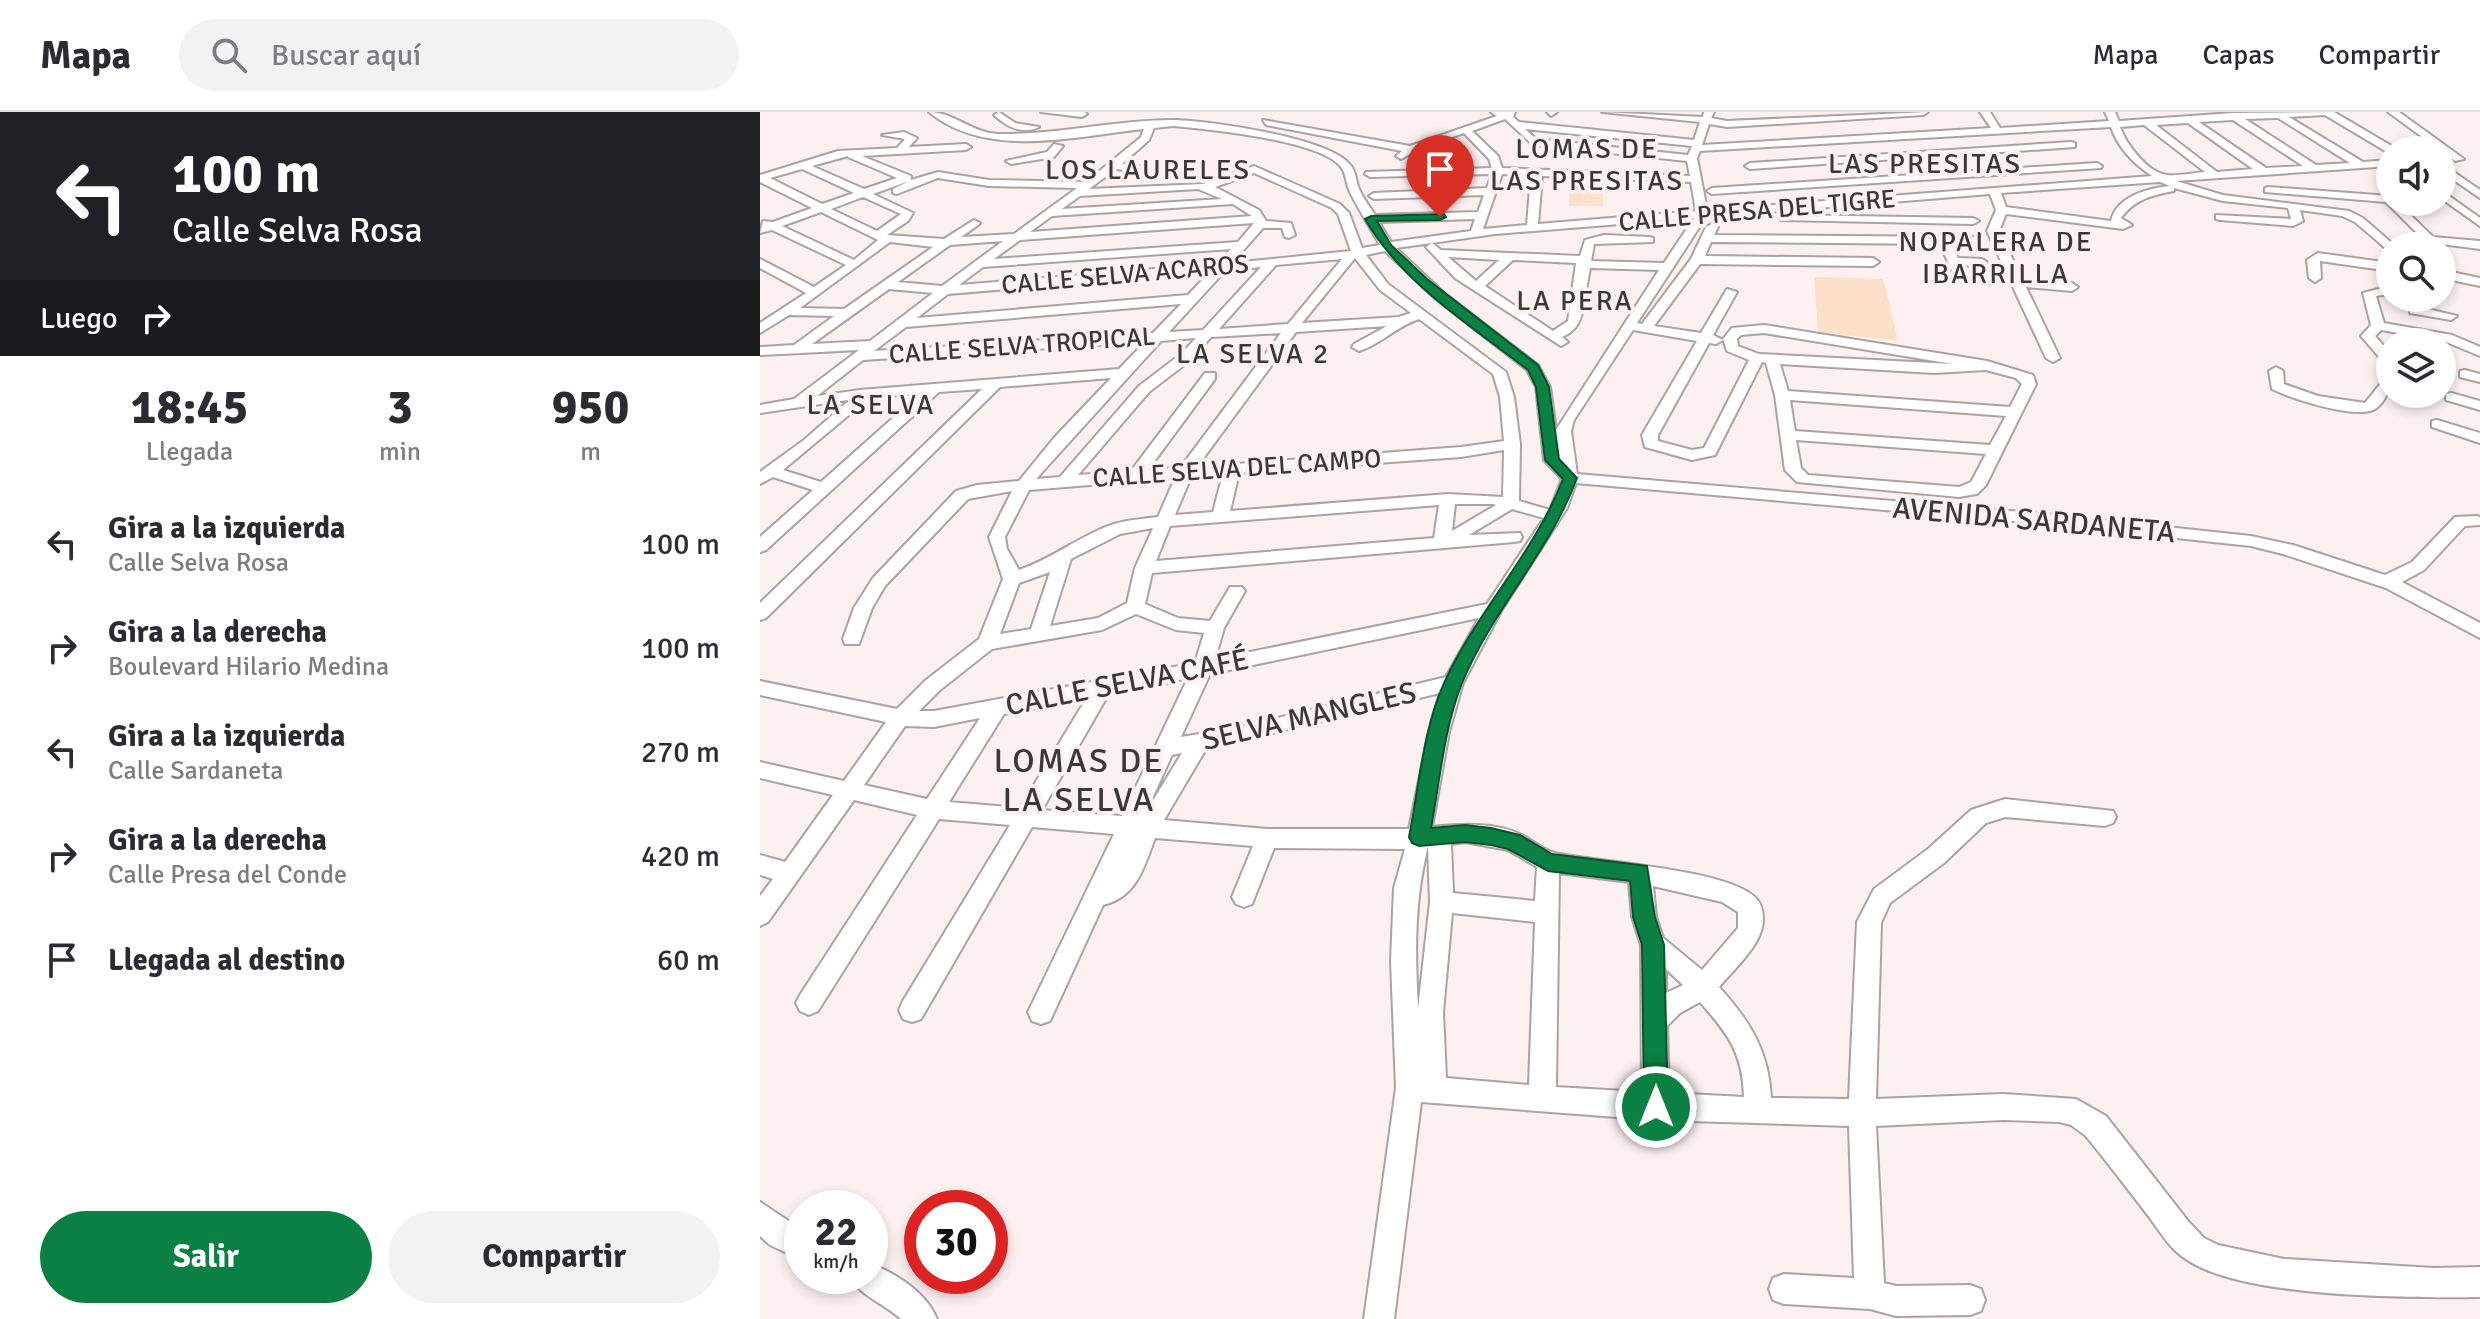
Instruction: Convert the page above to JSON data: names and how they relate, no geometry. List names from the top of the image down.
{
  "streets": {
    "street": [
      "CALLE PRESA DEL TIGRE",
      "CALLE SELVA ACAROS",
      "CALLE SELVA TROPICAL",
      "CALLE SELVA DEL CAMPO",
      "AVENIDA SARDANETA",
      "CALLE SELVA CAFÉ",
      "SELVA MANGLES"
    ]
  },
  "crossings": [
    ["CALLE PRESA DEL TIGRE", "CALLE SELVA ACAROS"]
  ],
  "districts": [
    "LOMAS DE LAS PRESITAS",
    "LAS PRESITAS",
    "LOS LAURELES",
    "NOPALERA DE IBARRILLA",
    "LA PERA",
    "LA SELVA 2",
    "LA SELVA",
    "LOMAS DE LA SELVA"
  ],
  "page": {
    "header": "Mapa",
    "search": "Buscar aquí",
    "nav": ["Mapa", "Capas", "Compartir"],
    "turn": ["100 m", "Calle Selva Rosa"],
    "then": "Luego",
    "eta": [
      "18:45",
      "Llegada",
      "3",
      "min",
      "950",
      "m"
    ],
    "list": [
      {
        "name": "Gira a la izquierda",
        "note": "Calle Selva Rosa",
        "value": "100 m"
      },
      {
        "name": "Gira a la derecha",
        "note": "Boulevard Hilario Medina",
        "value": "100 m"
      },
      {
        "name": "Gira a la izquierda",
        "note": "Calle Sardaneta",
        "value": "270 m"
      },
      {
        "name": "Gira a la derecha",
        "note": "Calle Presa del Conde",
        "value": "420 m"
      },
      {
        "name": "Llegada al destino",
        "value": "60 m"
      }
    ],
    "speed": "22 km/h",
    "limit": "30",
    "buttons": ["Salir", "Compartir"]
  }
}
